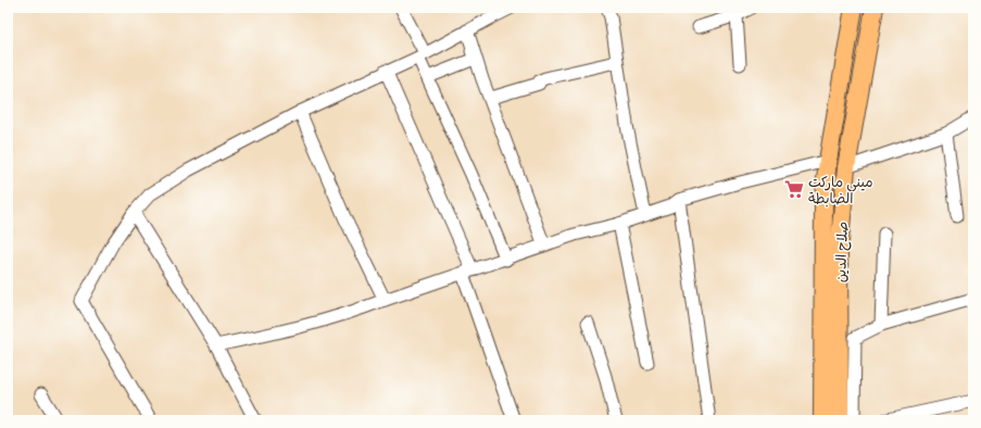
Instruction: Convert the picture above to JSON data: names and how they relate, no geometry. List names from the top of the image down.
{
  "streets": {
    "highway": ["صلاح الدين"]
  },
  "places": {
    "supermarket": ["ميني ماركت الضابطة"]
  }
}
